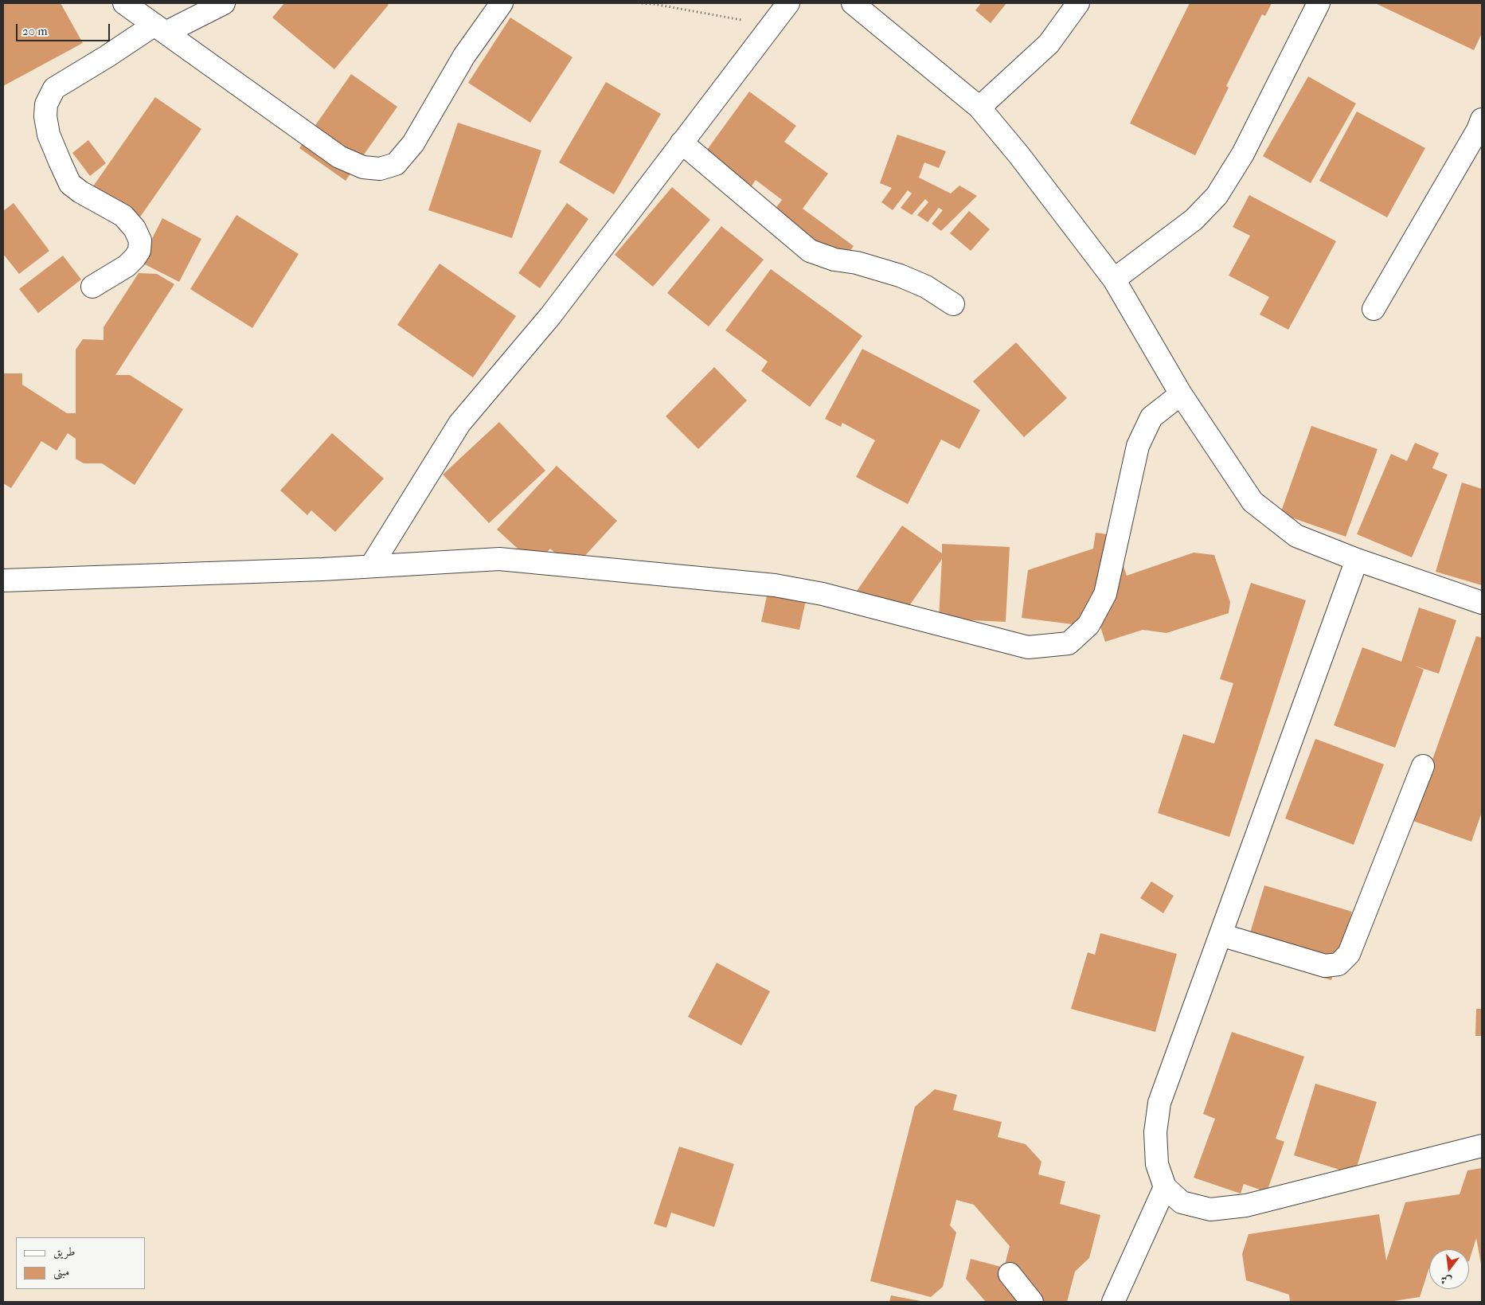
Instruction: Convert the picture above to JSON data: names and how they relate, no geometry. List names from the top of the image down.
{
  "legend": ["طريق", "مبنى"],
  "scale_bar": "20 m",
  "north": "bottom"
}
